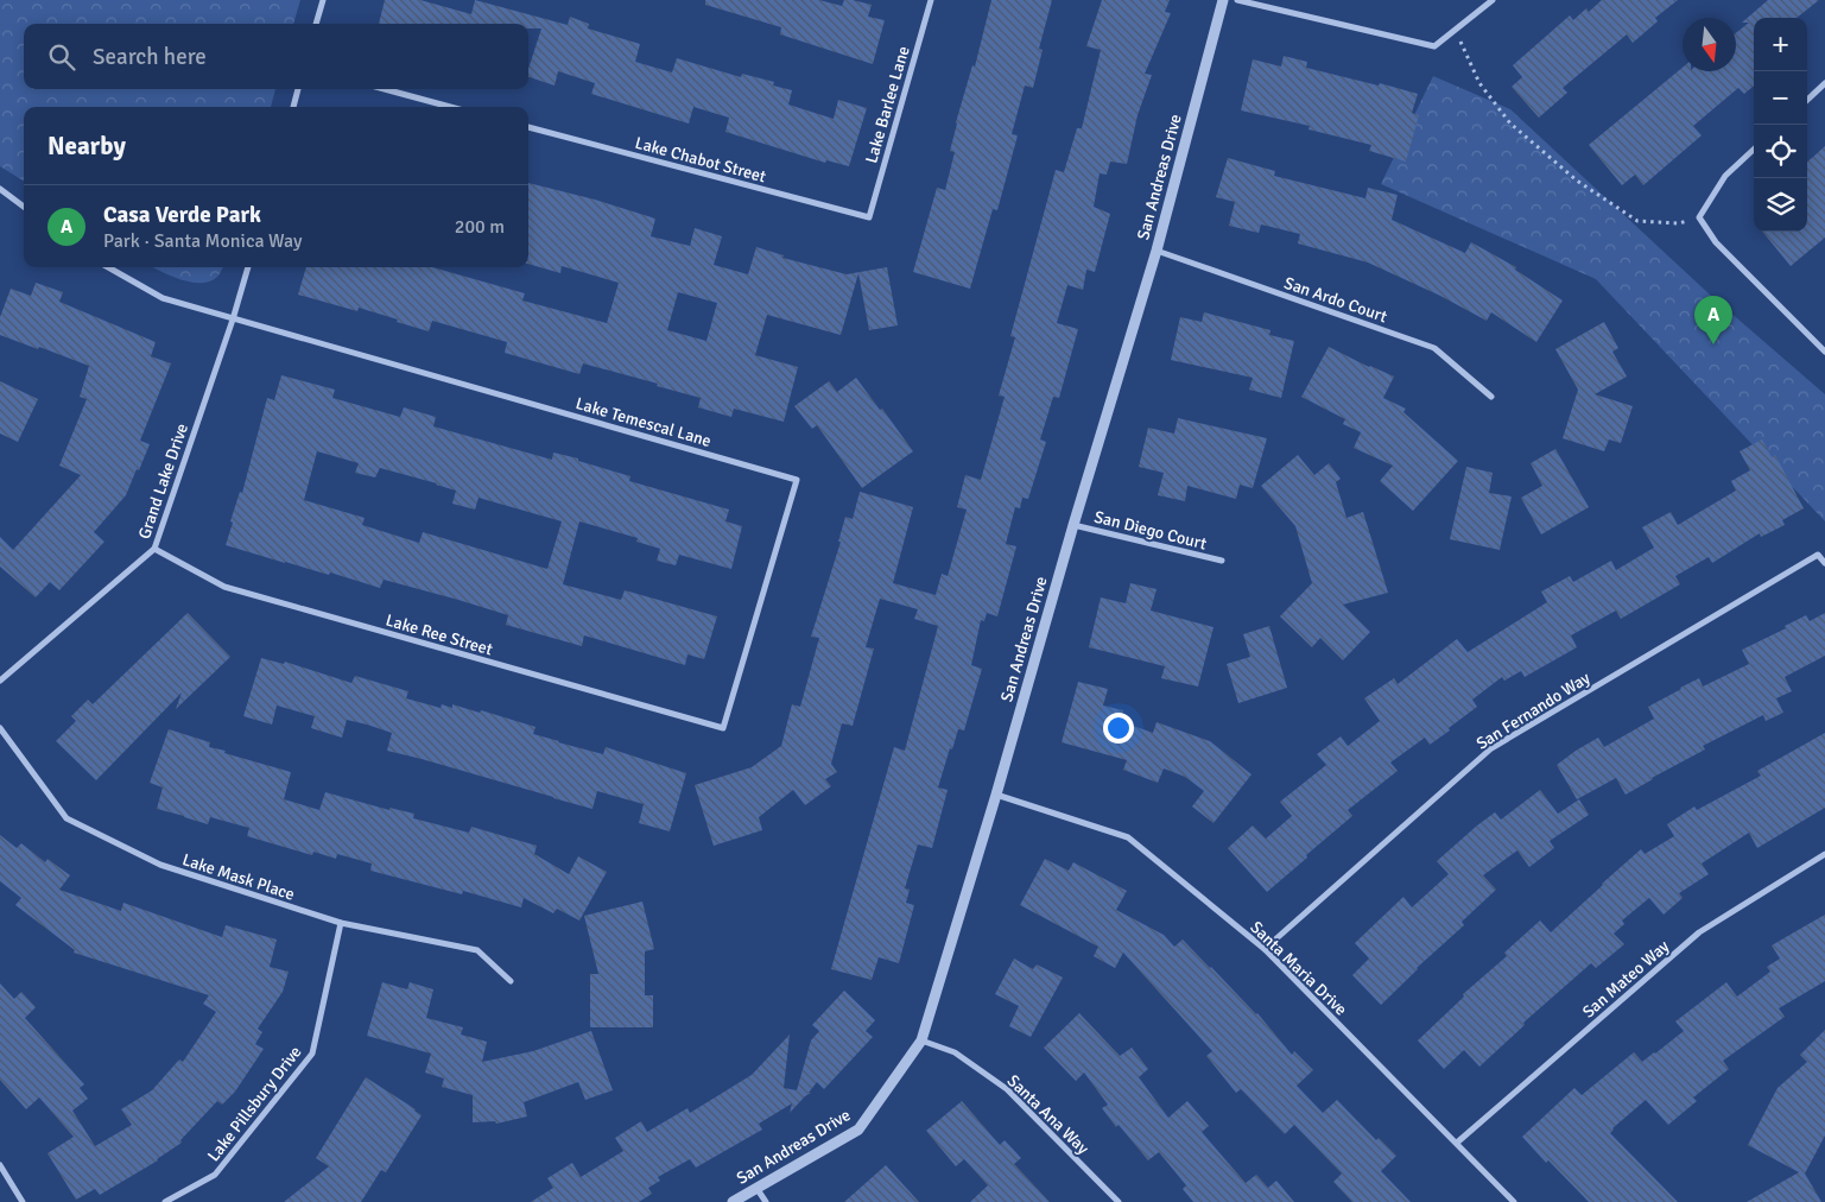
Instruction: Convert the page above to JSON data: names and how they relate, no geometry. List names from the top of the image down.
{
  "streets": {
    "street": [
      "Lake Barlee Lane",
      "Lake Chabot Street",
      "San Andreas Drive",
      "San Ardo Court",
      "Lake Temescal Lane",
      "Grand Lake Drive",
      "San Diego Court",
      "Lake Ree Street",
      "San Fernando Way",
      "Lake Mask Place",
      "Santa Maria Drive",
      "San Mateo Way",
      "Lake Pillsbury Drive",
      "Santa Ana Way"
    ]
  },
  "crossings": [
    ["Lake Barlee Lane", "Lake Chabot Street"],
    ["San Andreas Drive", "San Ardo Court"],
    ["San Andreas Drive", "San Diego Court"],
    ["San Andreas Drive", "Santa Maria Drive"],
    ["San Andreas Drive", "Santa Ana Way"],
    ["Lake Temescal Lane", "Grand Lake Drive"],
    ["Lake Temescal Lane", "Lake Ree Street"],
    ["Grand Lake Drive", "Lake Ree Street"],
    ["San Fernando Way", "Santa Maria Drive"],
    ["Lake Mask Place", "Lake Pillsbury Drive"],
    ["Santa Maria Drive", "San Mateo Way"]
  ],
  "north": "bottom",
  "page": {
    "map_buttons": ["+", "−"],
    "search": "Search here",
    "heading": "Nearby",
    "list": [
      {
        "mark": "A",
        "name": "Casa Verde Park",
        "note": "Park · Santa Monica Way",
        "value": "200 m"
      }
    ],
    "pins": "A"
  }
}
